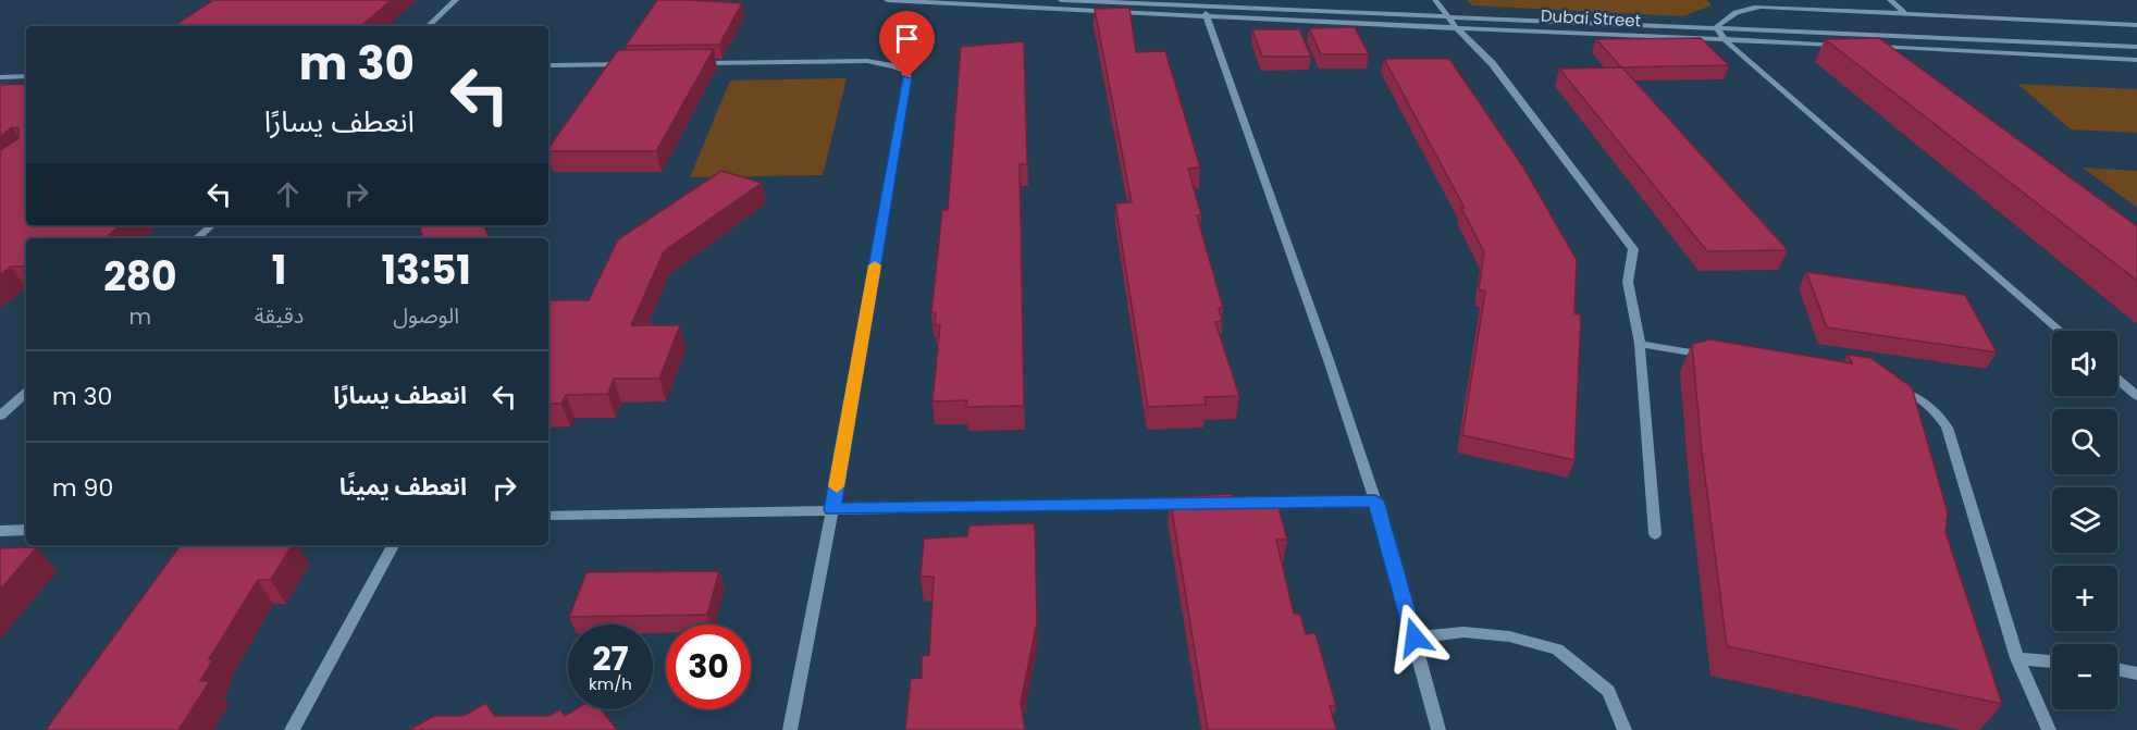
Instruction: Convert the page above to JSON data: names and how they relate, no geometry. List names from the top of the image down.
{
  "streets": {
    "street": ["Dubai Street"]
  },
  "page": {
    "turn": ["30 m", "انعطف يسارًا"],
    "eta": [
      "13:51",
      "الوصول",
      "1",
      "دقيقة",
      "280",
      "m"
    ],
    "map_buttons": ["+", "−"],
    "list": [
      {
        "name": "انعطف يسارًا",
        "value": "30 m"
      },
      {
        "name": "انعطف يمينًا",
        "value": "90 m"
      }
    ],
    "speed": "27 km/h",
    "limit": "30"
  }
}
